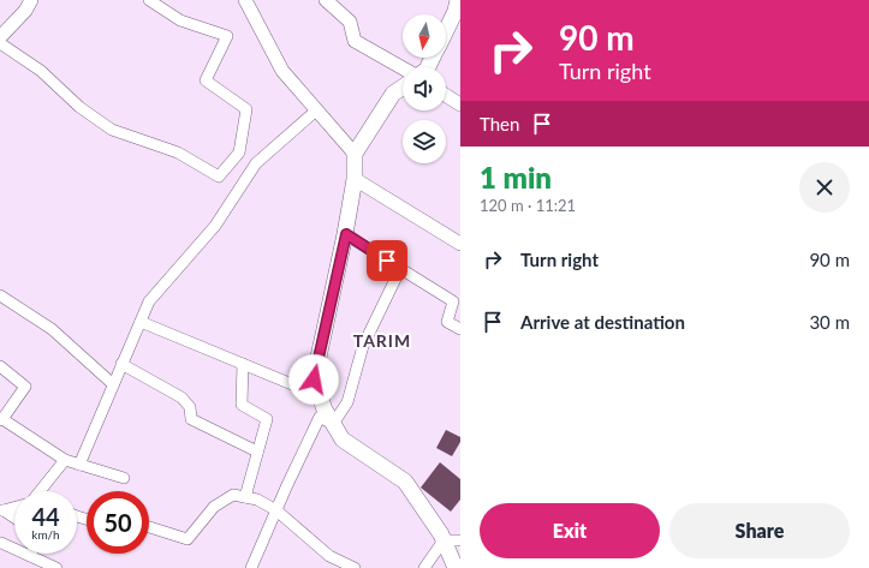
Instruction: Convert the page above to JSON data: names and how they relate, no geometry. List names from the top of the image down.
{
  "districts": ["TARIM"],
  "north": "bottom",
  "page": {
    "turn": ["90 m", "Turn right"],
    "then": "Then",
    "heading": ["1 min", "120 m · 11:21"],
    "list": [
      {
        "name": "Turn right",
        "value": "90 m"
      },
      {
        "name": "Arrive at destination",
        "value": "30 m"
      }
    ],
    "speed": "44 km/h",
    "limit": "50",
    "buttons": ["Exit", "Share"]
  }
}
